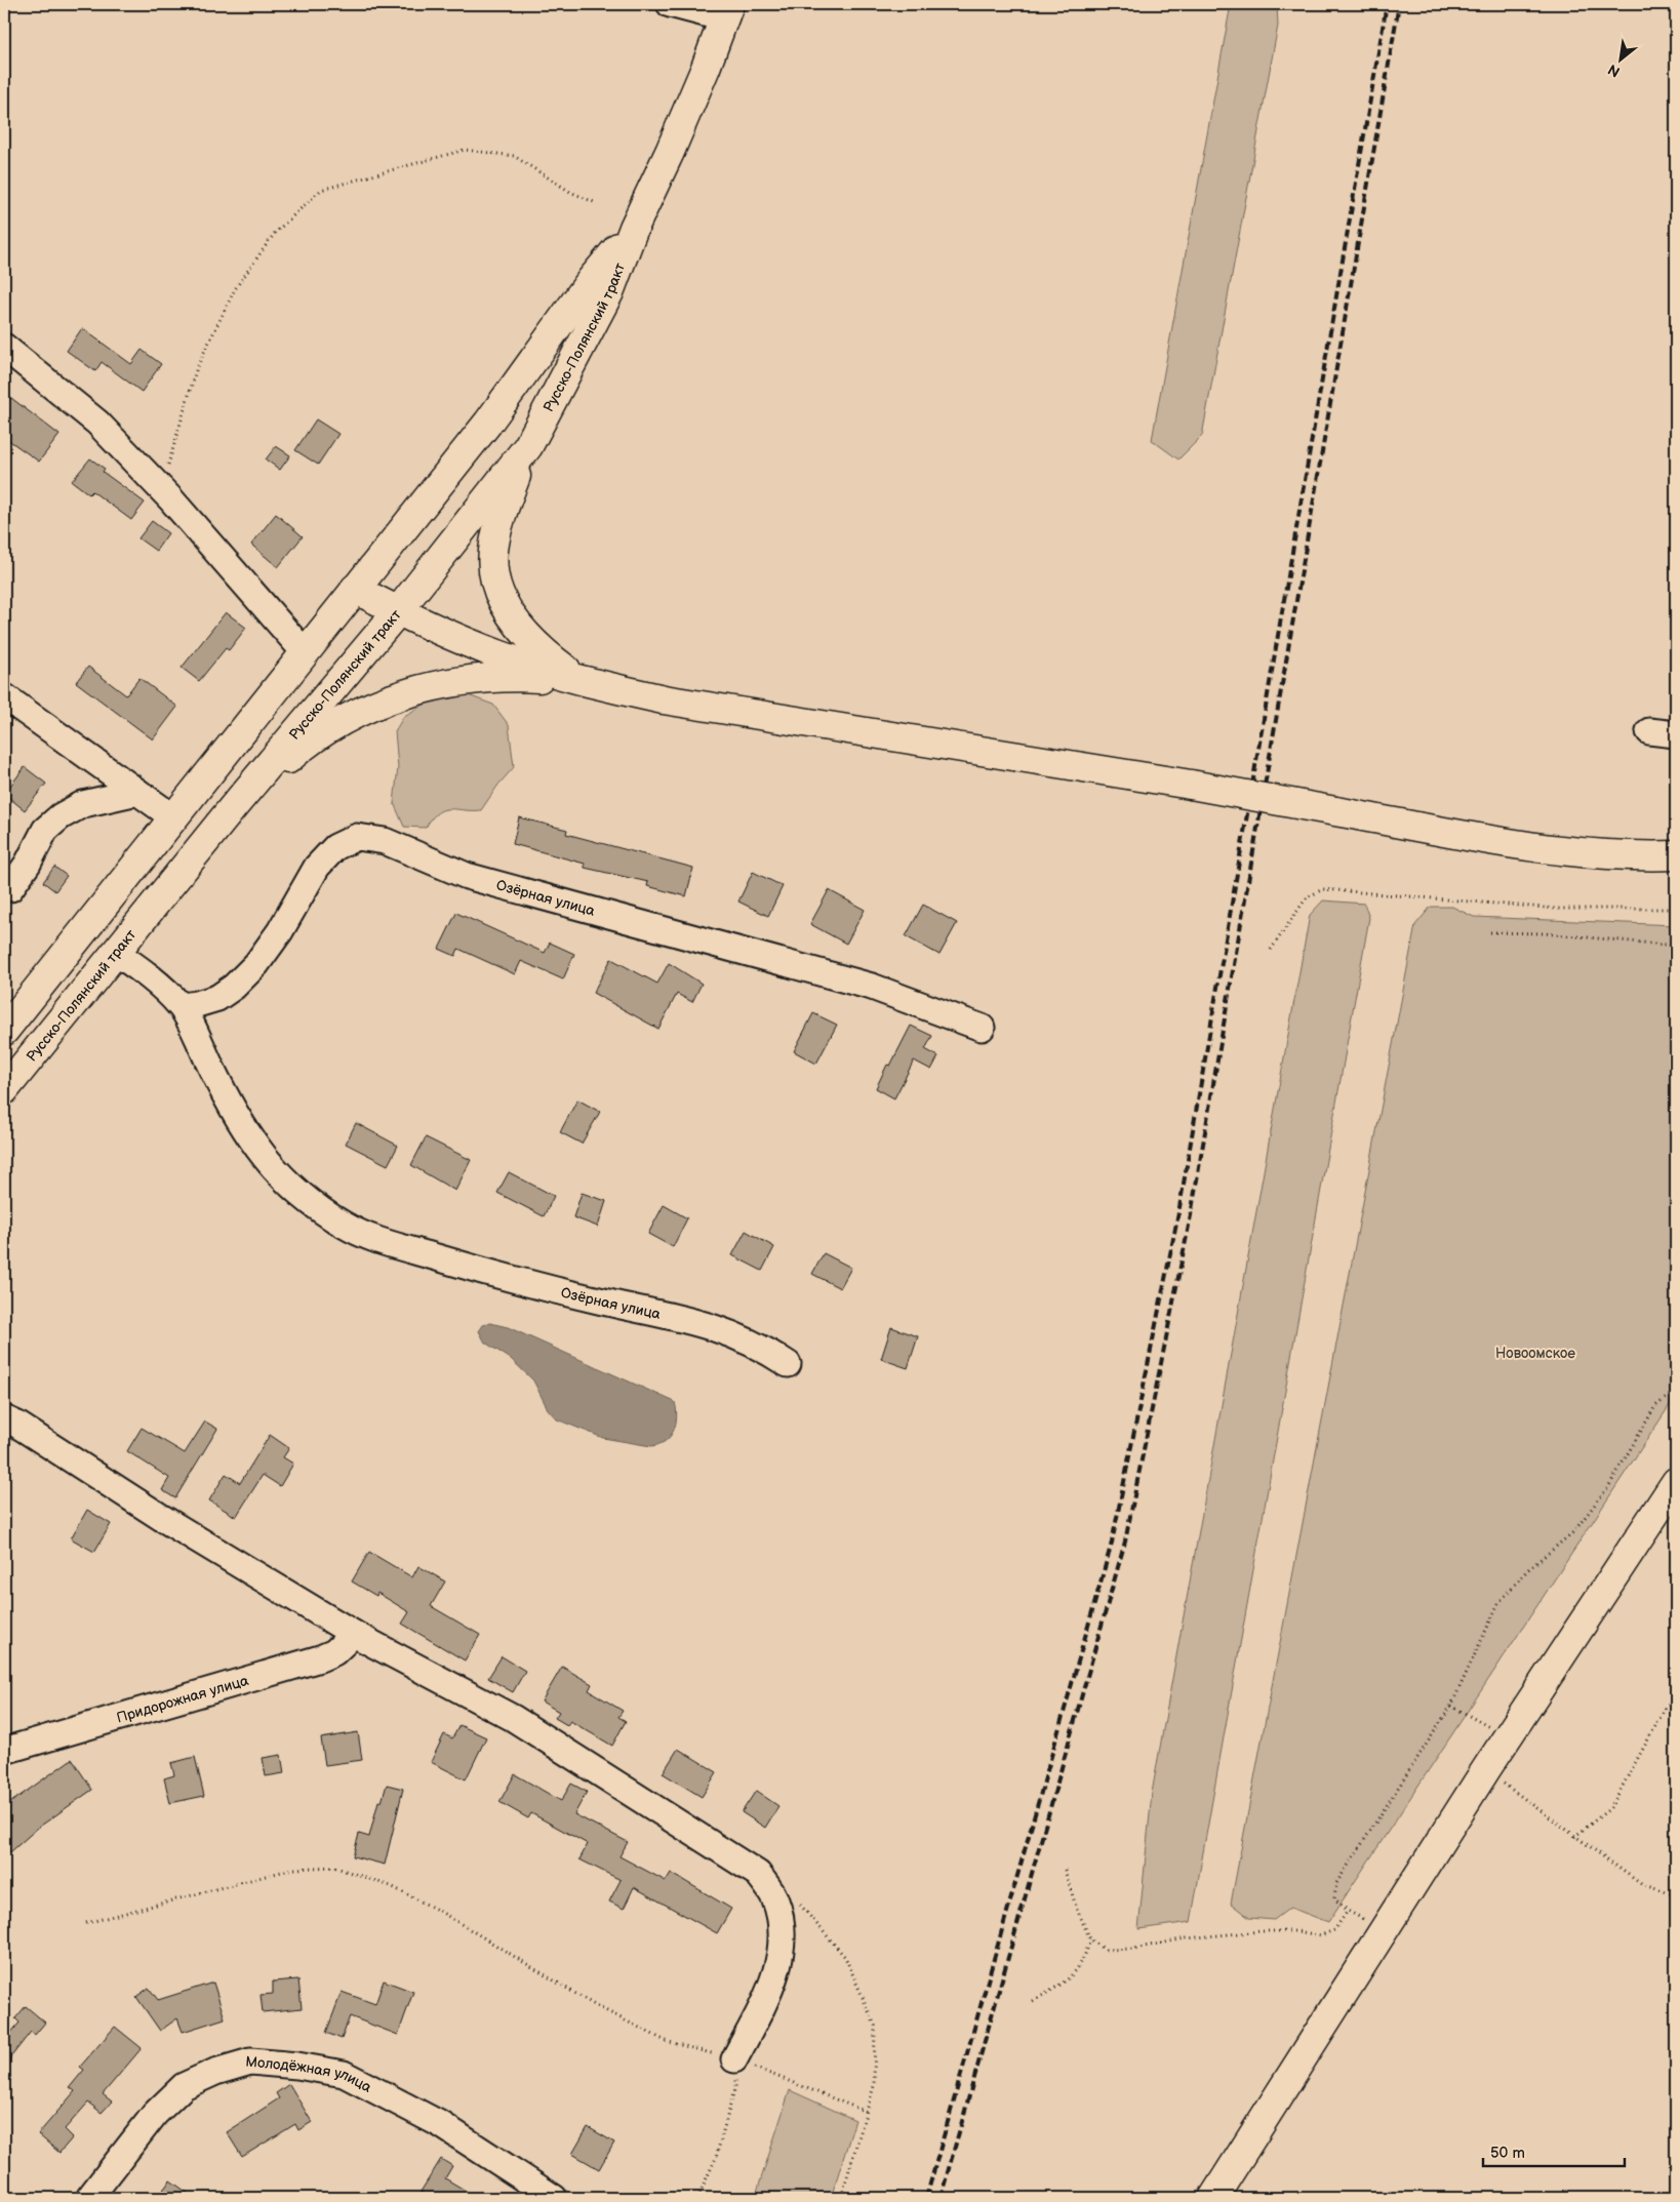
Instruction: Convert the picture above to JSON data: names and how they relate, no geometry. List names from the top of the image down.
{
  "streets": {
    "main road": ["Русско-Полянский тракт"],
    "street": ["Озёрная улица", "Придорожная улица", "Молодёжная улица"]
  },
  "crossings": [
    ["Русско-Полянский тракт", "Озёрная улица"]
  ],
  "parks": ["Новоомское"],
  "scale_bar": "50 m",
  "north": "bottom left"
}
